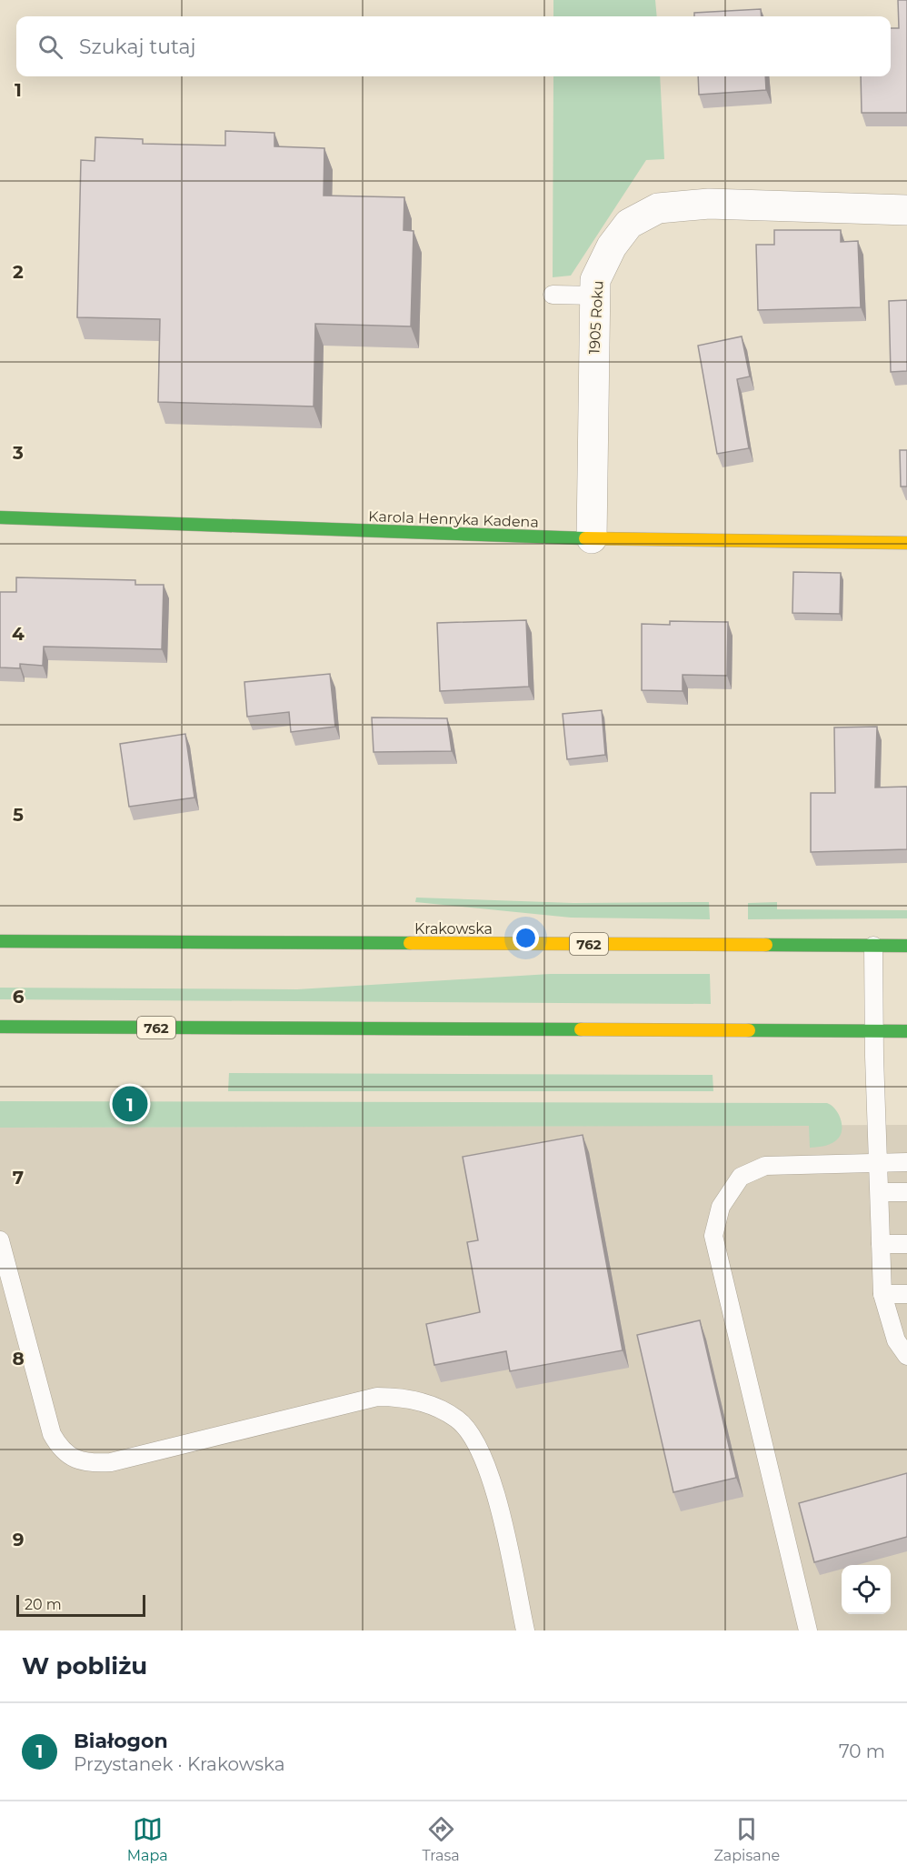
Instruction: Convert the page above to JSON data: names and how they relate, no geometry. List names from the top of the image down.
{
  "streets": {
    "main road": ["Karola Henryka Kadena", "Krakowska", "762"],
    "street": ["1905 Roku"]
  },
  "crossings": [
    ["1905 Roku", "Karola Henryka Kadena"]
  ],
  "scale_bar": "20 m",
  "page": {
    "search": "Szukaj tutaj",
    "pins": "1",
    "scale": "20 m",
    "heading": "W pobliżu",
    "list": [
      {
        "mark": "1",
        "name": "Białogon",
        "note": "Przystanek · Krakowska",
        "value": "70 m"
      }
    ],
    "nav": ["Mapa", "Trasa", "Zapisane"]
  },
  "grid": {
    "rows": [
      "1",
      "2",
      "3",
      "4",
      "5",
      "6",
      "7",
      "8",
      "9"
    ]
  }
}
